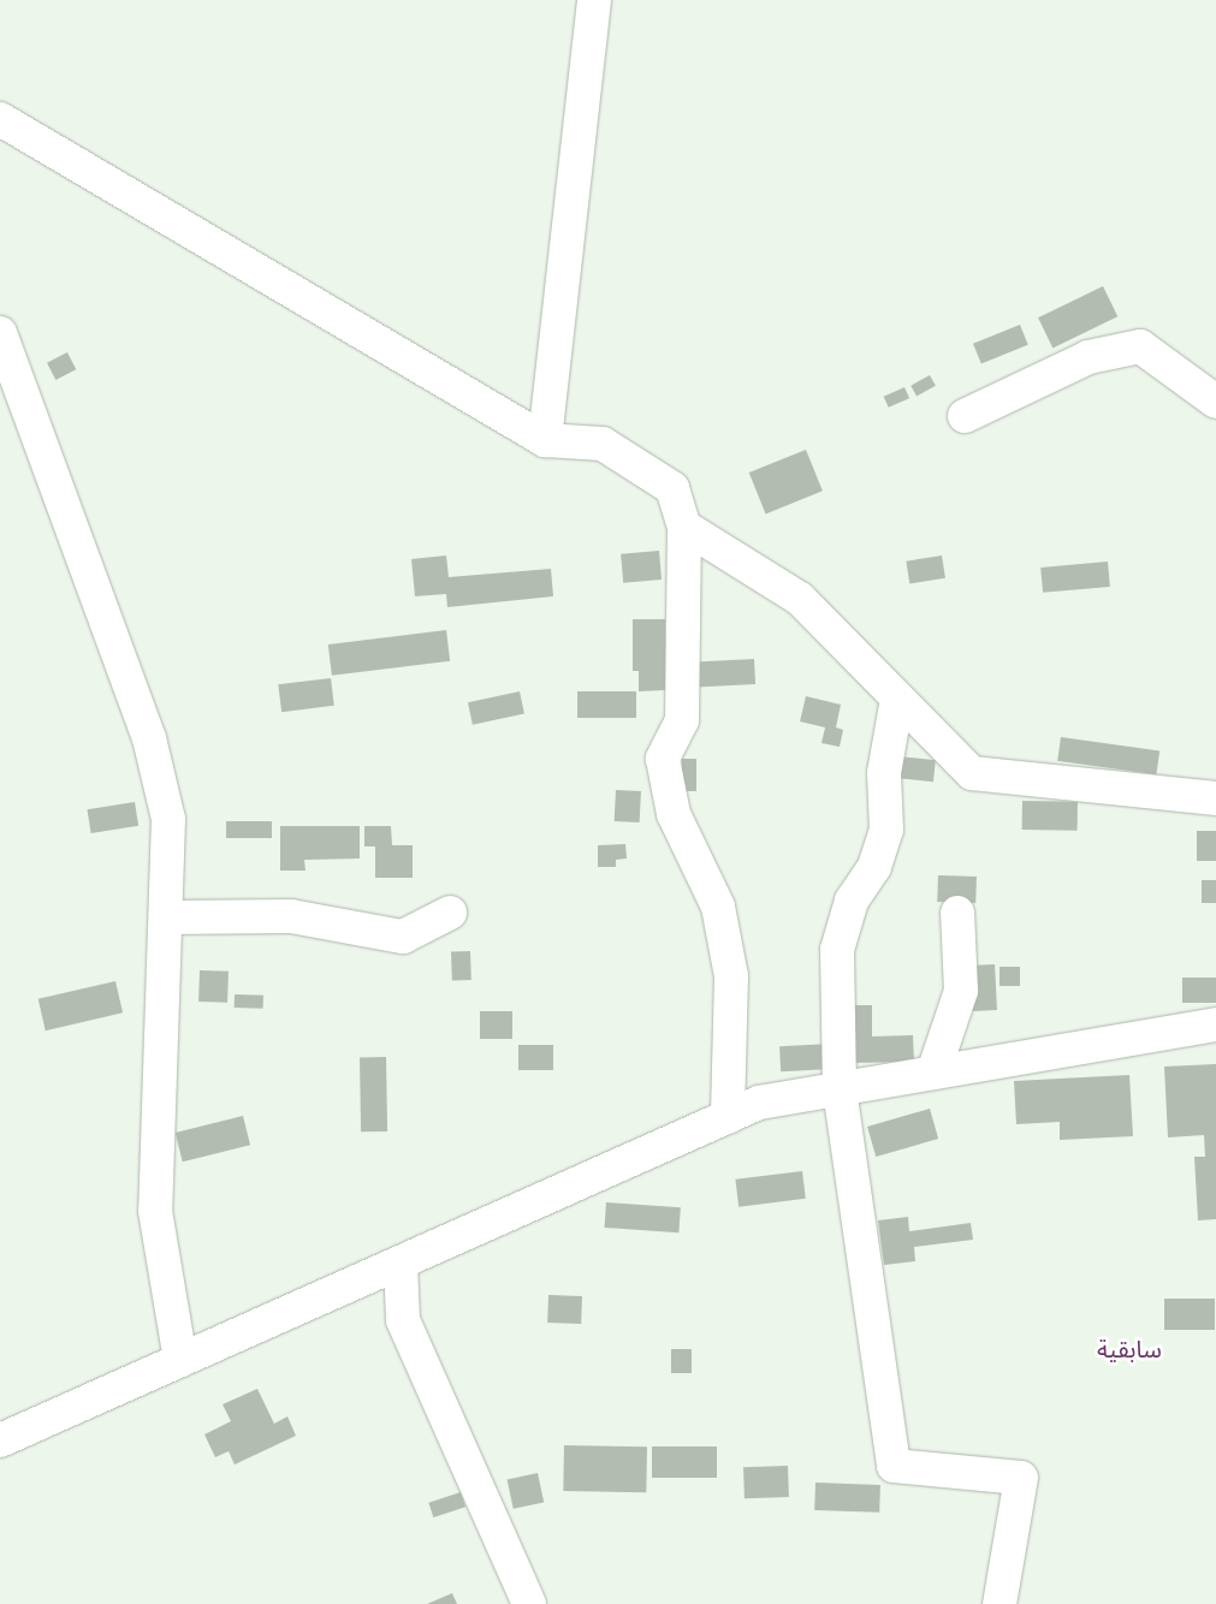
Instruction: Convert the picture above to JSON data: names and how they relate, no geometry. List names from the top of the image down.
{
  "districts": ["سابقية"]
}
